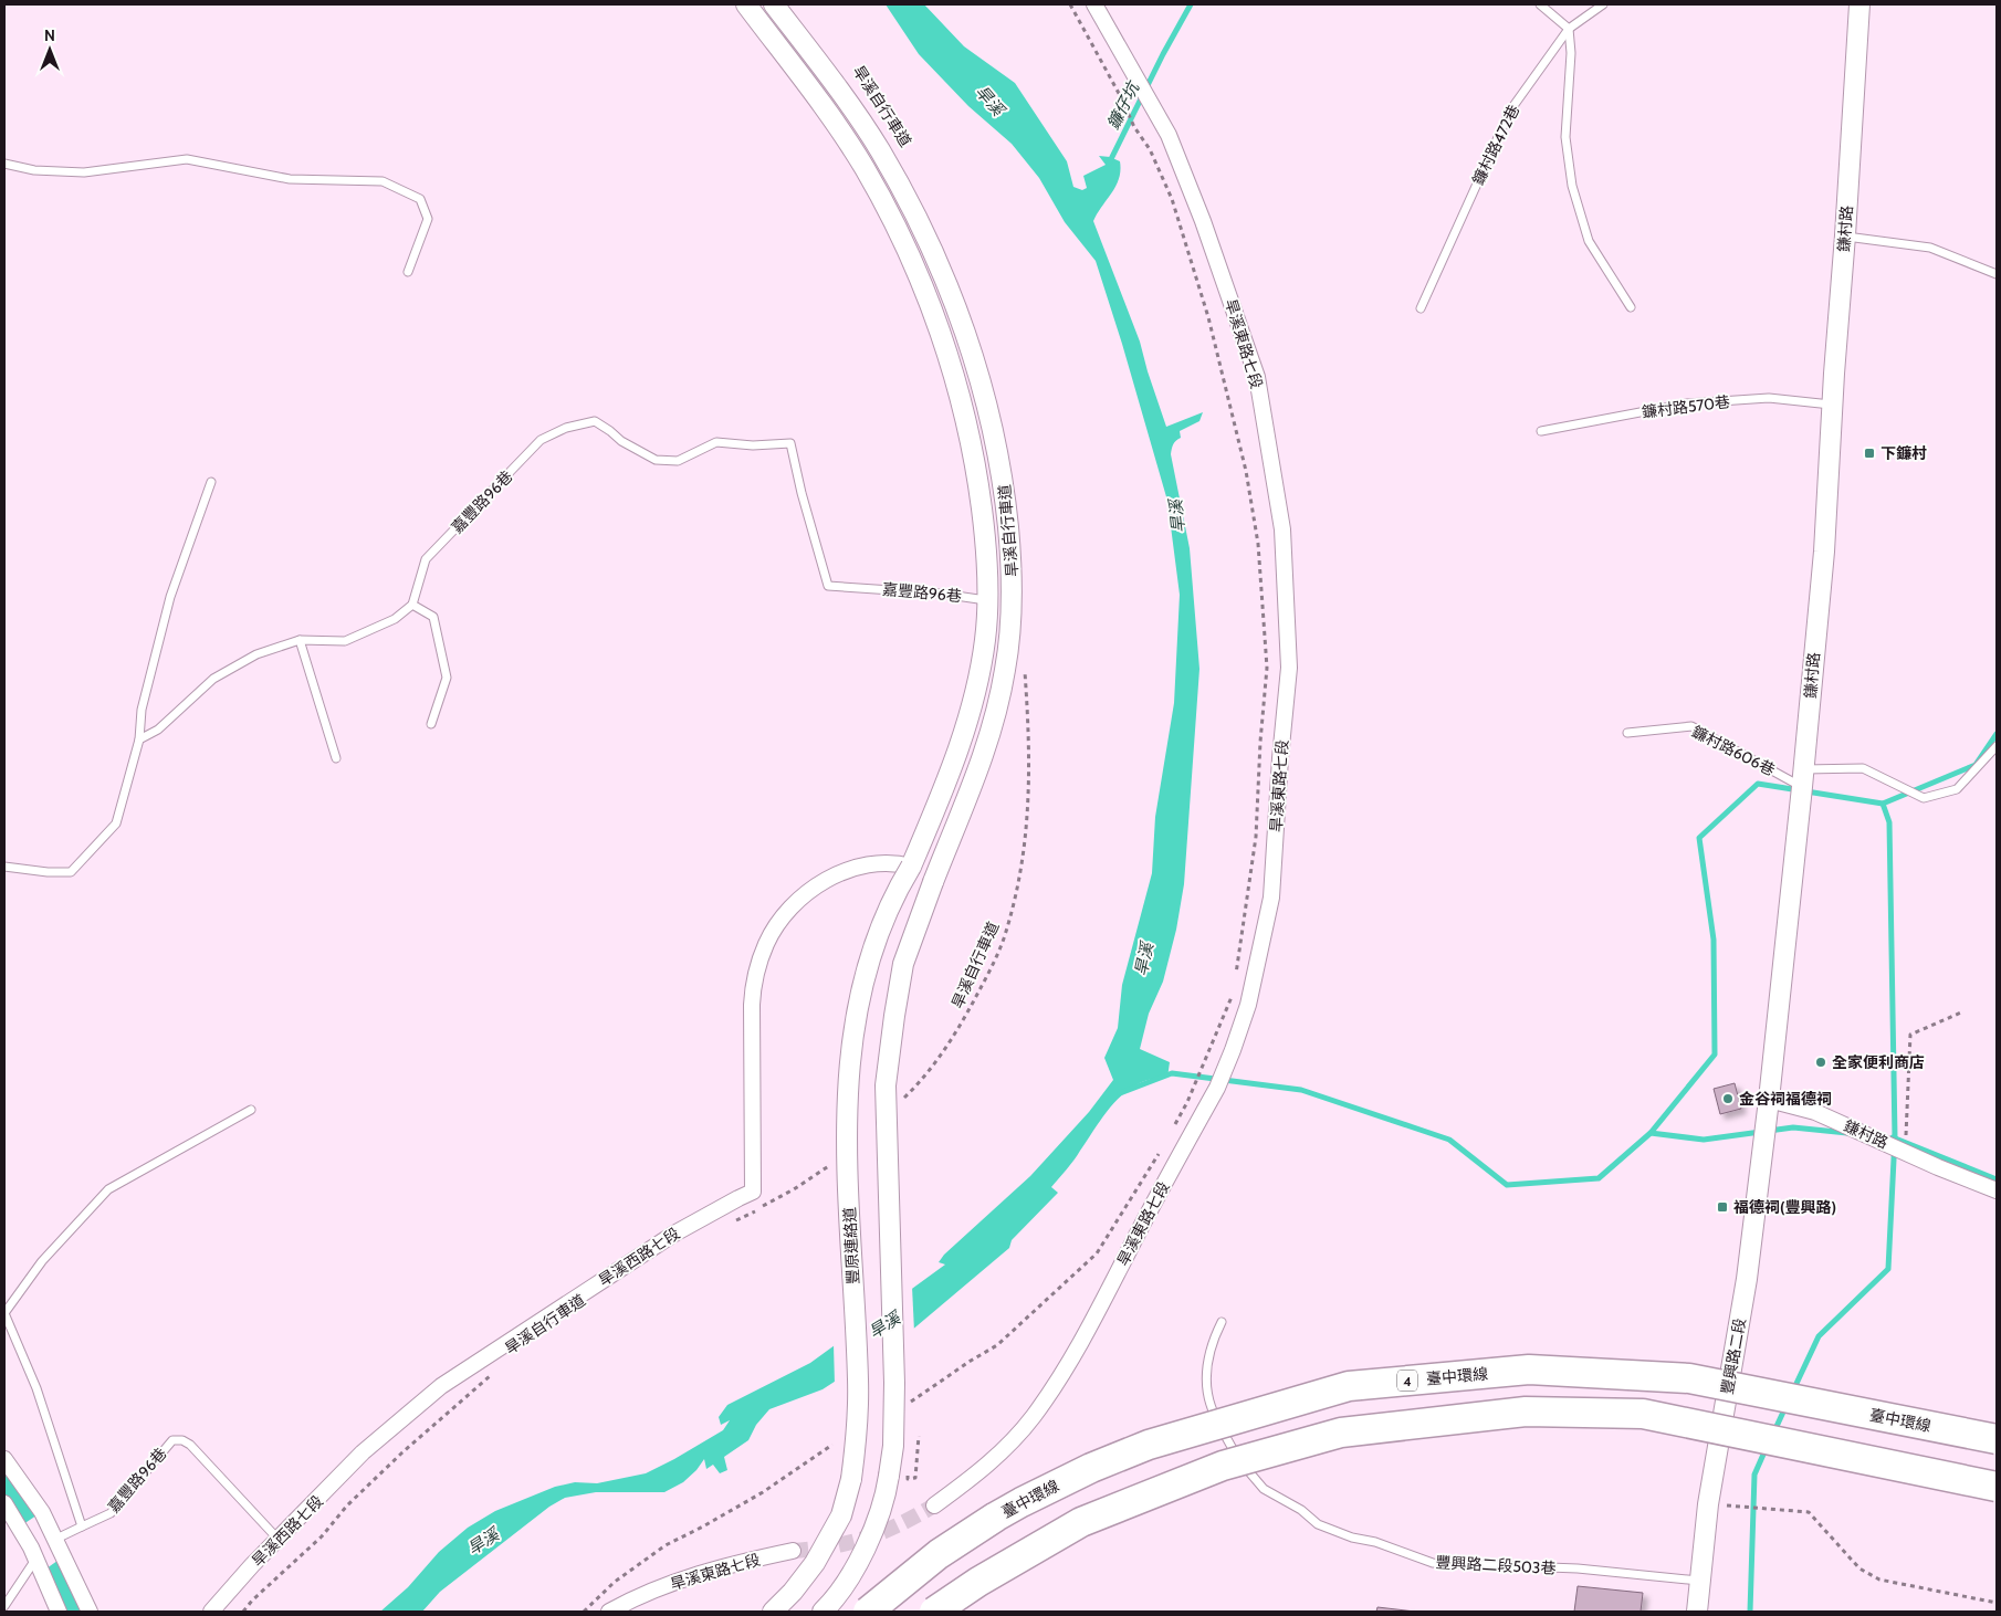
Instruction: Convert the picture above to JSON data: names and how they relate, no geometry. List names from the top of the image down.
{
  "streets": {
    "highway": ["臺中環線", "4"],
    "street": [
      "鎌村路",
      "旱溪東路七段",
      "豐原連絡道",
      "旱溪西路七段",
      "豐興路二段"
    ],
    "lane": [
      "鐮村路472巷",
      "鐮村路570巷",
      "嘉豐路96巷",
      "鐮村路606巷",
      "豐興路二段503巷"
    ],
    "path": ["旱溪自行車道"]
  },
  "crossings": [
    ["鎌村路", "鐮村路570巷"],
    ["鎌村路", "鐮村路606巷"],
    ["鎌村路", "豐興路二段"],
    ["嘉豐路96巷", "豐原連絡道"],
    ["嘉豐路96巷", "旱溪西路七段"],
    ["豐原連絡道", "旱溪西路七段"],
    ["豐興路二段", "豐興路二段503巷"]
  ],
  "water": ["旱溪", "鐮仔坑"],
  "places": {
    "transit": ["下鐮村", "福德祠(豐興路)"],
    "other": ["全家便利商店", "金谷祠福德祠"]
  },
  "north": "top"
}
